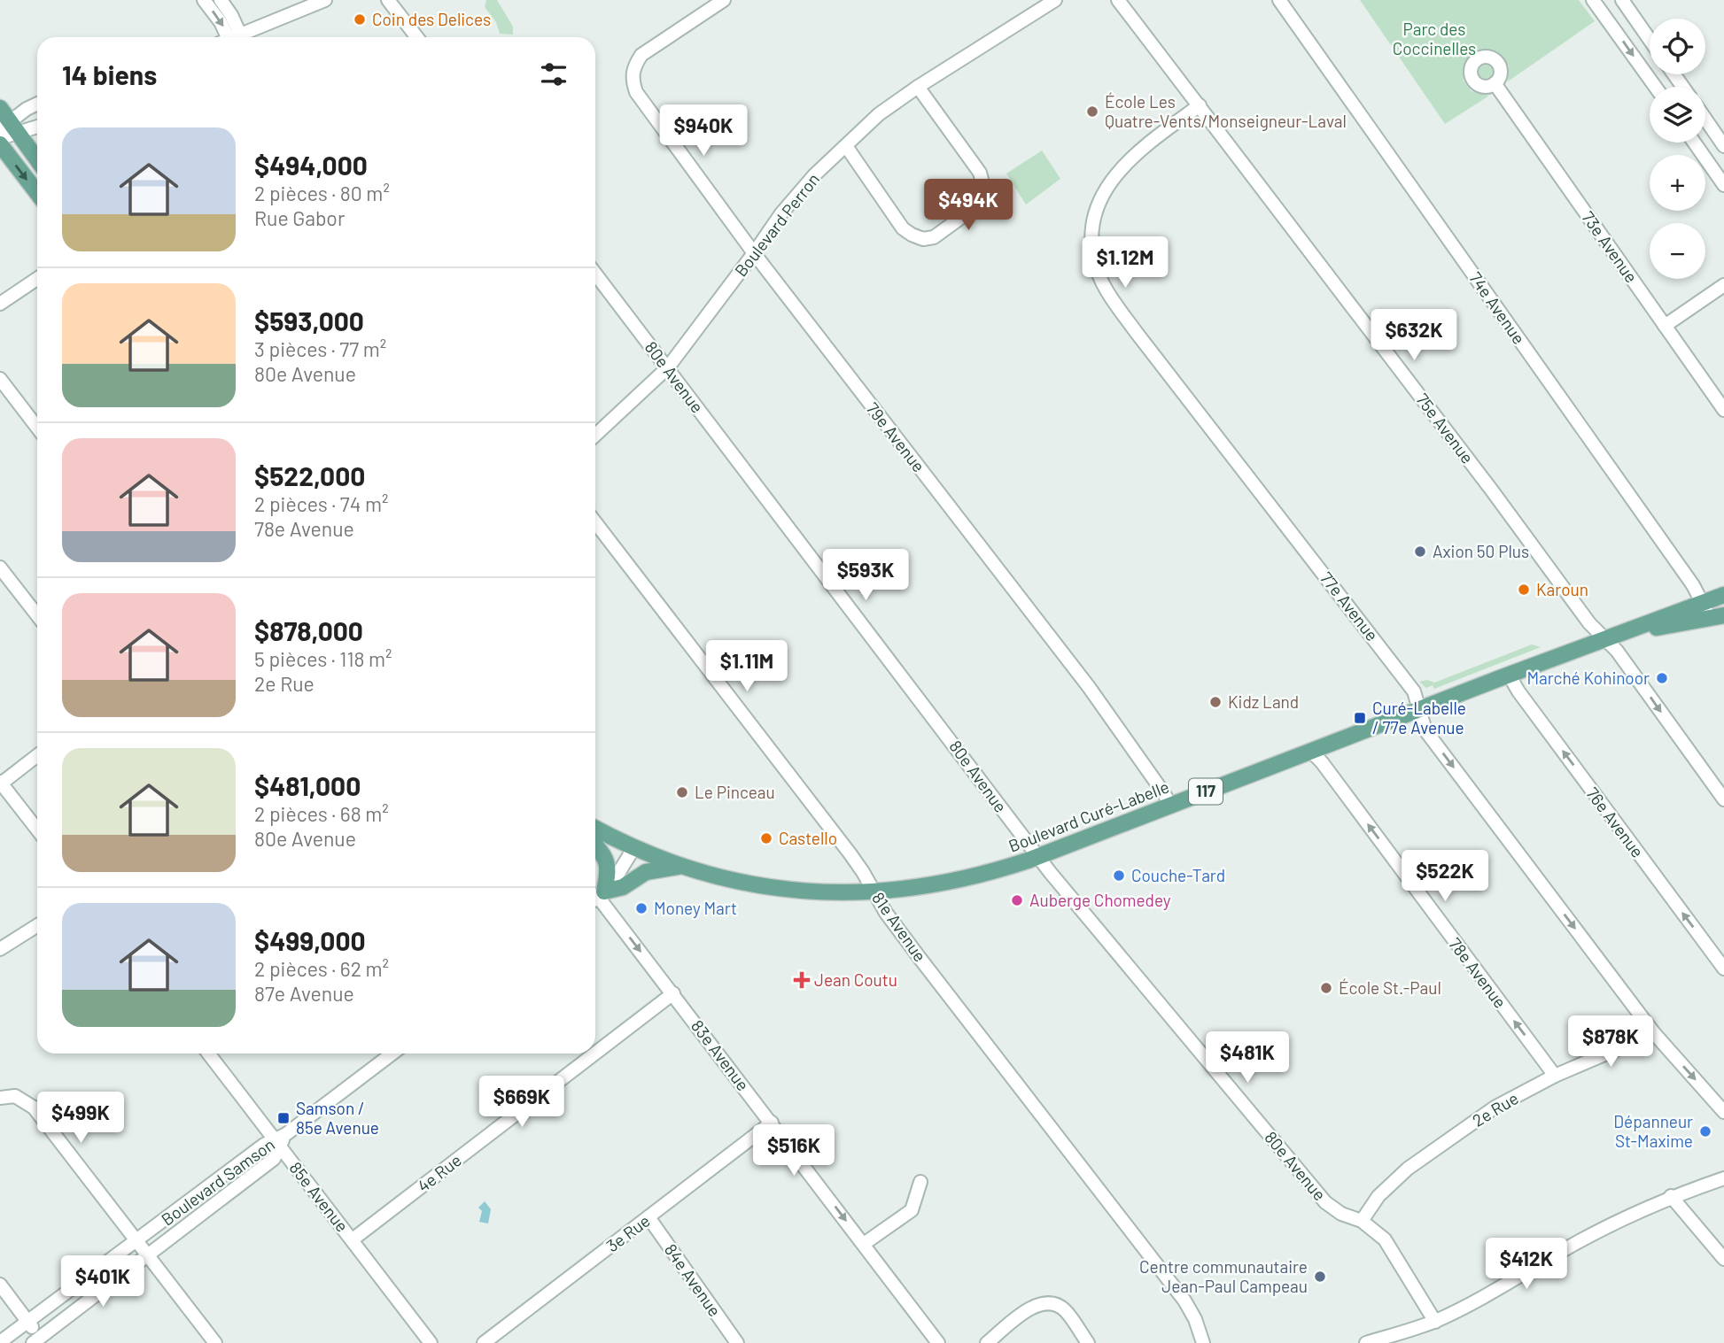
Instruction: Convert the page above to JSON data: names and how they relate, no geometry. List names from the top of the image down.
{
  "streets": {
    "main road": ["117", "Boulevard Curé-Labelle"],
    "street": [
      "Boulevard Perron",
      "73e Avenue",
      "74e Avenue",
      "80e Avenue",
      "75e Avenue",
      "79e Avenue",
      "77e Avenue",
      "76e Avenue",
      "81e Avenue",
      "78e Avenue",
      "83e Avenue",
      "2e Rue",
      "4e Rue",
      "Boulevard Samson",
      "85e Avenue",
      "3e Rue",
      "84e Avenue"
    ]
  },
  "crossings": [
    ["Boulevard Perron", "80e Avenue"],
    ["Boulevard Perron", "79e Avenue"],
    ["74e Avenue", "Boulevard Curé-Labelle"],
    ["80e Avenue", "Boulevard Curé-Labelle"],
    ["80e Avenue", "2e Rue"],
    ["75e Avenue", "77e Avenue"],
    ["75e Avenue", "Boulevard Curé-Labelle"],
    ["79e Avenue", "Boulevard Curé-Labelle"],
    ["77e Avenue", "Boulevard Curé-Labelle"],
    ["77e Avenue", "2e Rue"],
    ["Boulevard Curé-Labelle", "76e Avenue"],
    ["Boulevard Curé-Labelle", "81e Avenue"],
    ["Boulevard Curé-Labelle", "78e Avenue"],
    ["78e Avenue", "2e Rue"],
    ["83e Avenue", "4e Rue"],
    ["83e Avenue", "3e Rue"],
    ["4e Rue", "85e Avenue"],
    ["Boulevard Samson", "85e Avenue"],
    ["3e Rue", "84e Avenue"]
  ],
  "one_way": [
    "77e Avenue",
    "76e Avenue",
    "78e Avenue",
    "83e Avenue"
  ],
  "parks": ["Parc des Coccinelles"],
  "places": {
    "other": [
      "Coin des Delices",
      "École Les Quatre-Vents/Monseigneur-Laval",
      "Axion 50 Plus",
      "Karoun",
      "Marché Kohinoor",
      "Kidz Land",
      "Le Pinceau",
      "Castello",
      "Couche-Tard",
      "Auberge Chomedey",
      "Money Mart",
      "École St.-Paul",
      "Dépanneur St-Maxime",
      "Centre communautaire Jean-Paul Campeau"
    ],
    "transit": ["Curé-Labelle / 77e Avenue", "Samson / 85e Avenue"],
    "health": ["Jean Coutu"]
  },
  "page": {
    "map_buttons": ["+", "−"],
    "heading": "14 biens",
    "price": [
      "$940K",
      "$494K",
      "$1.12M",
      "$632K",
      "$593K",
      "$1.11M",
      "$522K",
      "$878K",
      "$481K",
      "$669K",
      "$499K",
      "$516K",
      "$412K",
      "$401K"
    ],
    "list": [
      {
        "name": "$494,000",
        "note": "2 pièces · 80 m² · Rue Gabor"
      },
      {
        "name": "$593,000",
        "note": "3 pièces · 77 m² · 80e Avenue"
      },
      {
        "name": "$522,000",
        "note": "2 pièces · 74 m² · 78e Avenue"
      },
      {
        "name": "$878,000",
        "note": "5 pièces · 118 m² · 2e Rue"
      },
      {
        "name": "$481,000",
        "note": "2 pièces · 68 m² · 80e Avenue"
      },
      {
        "name": "$499,000",
        "note": "2 pièces · 62 m² · 87e Avenue"
      }
    ]
  }
}
